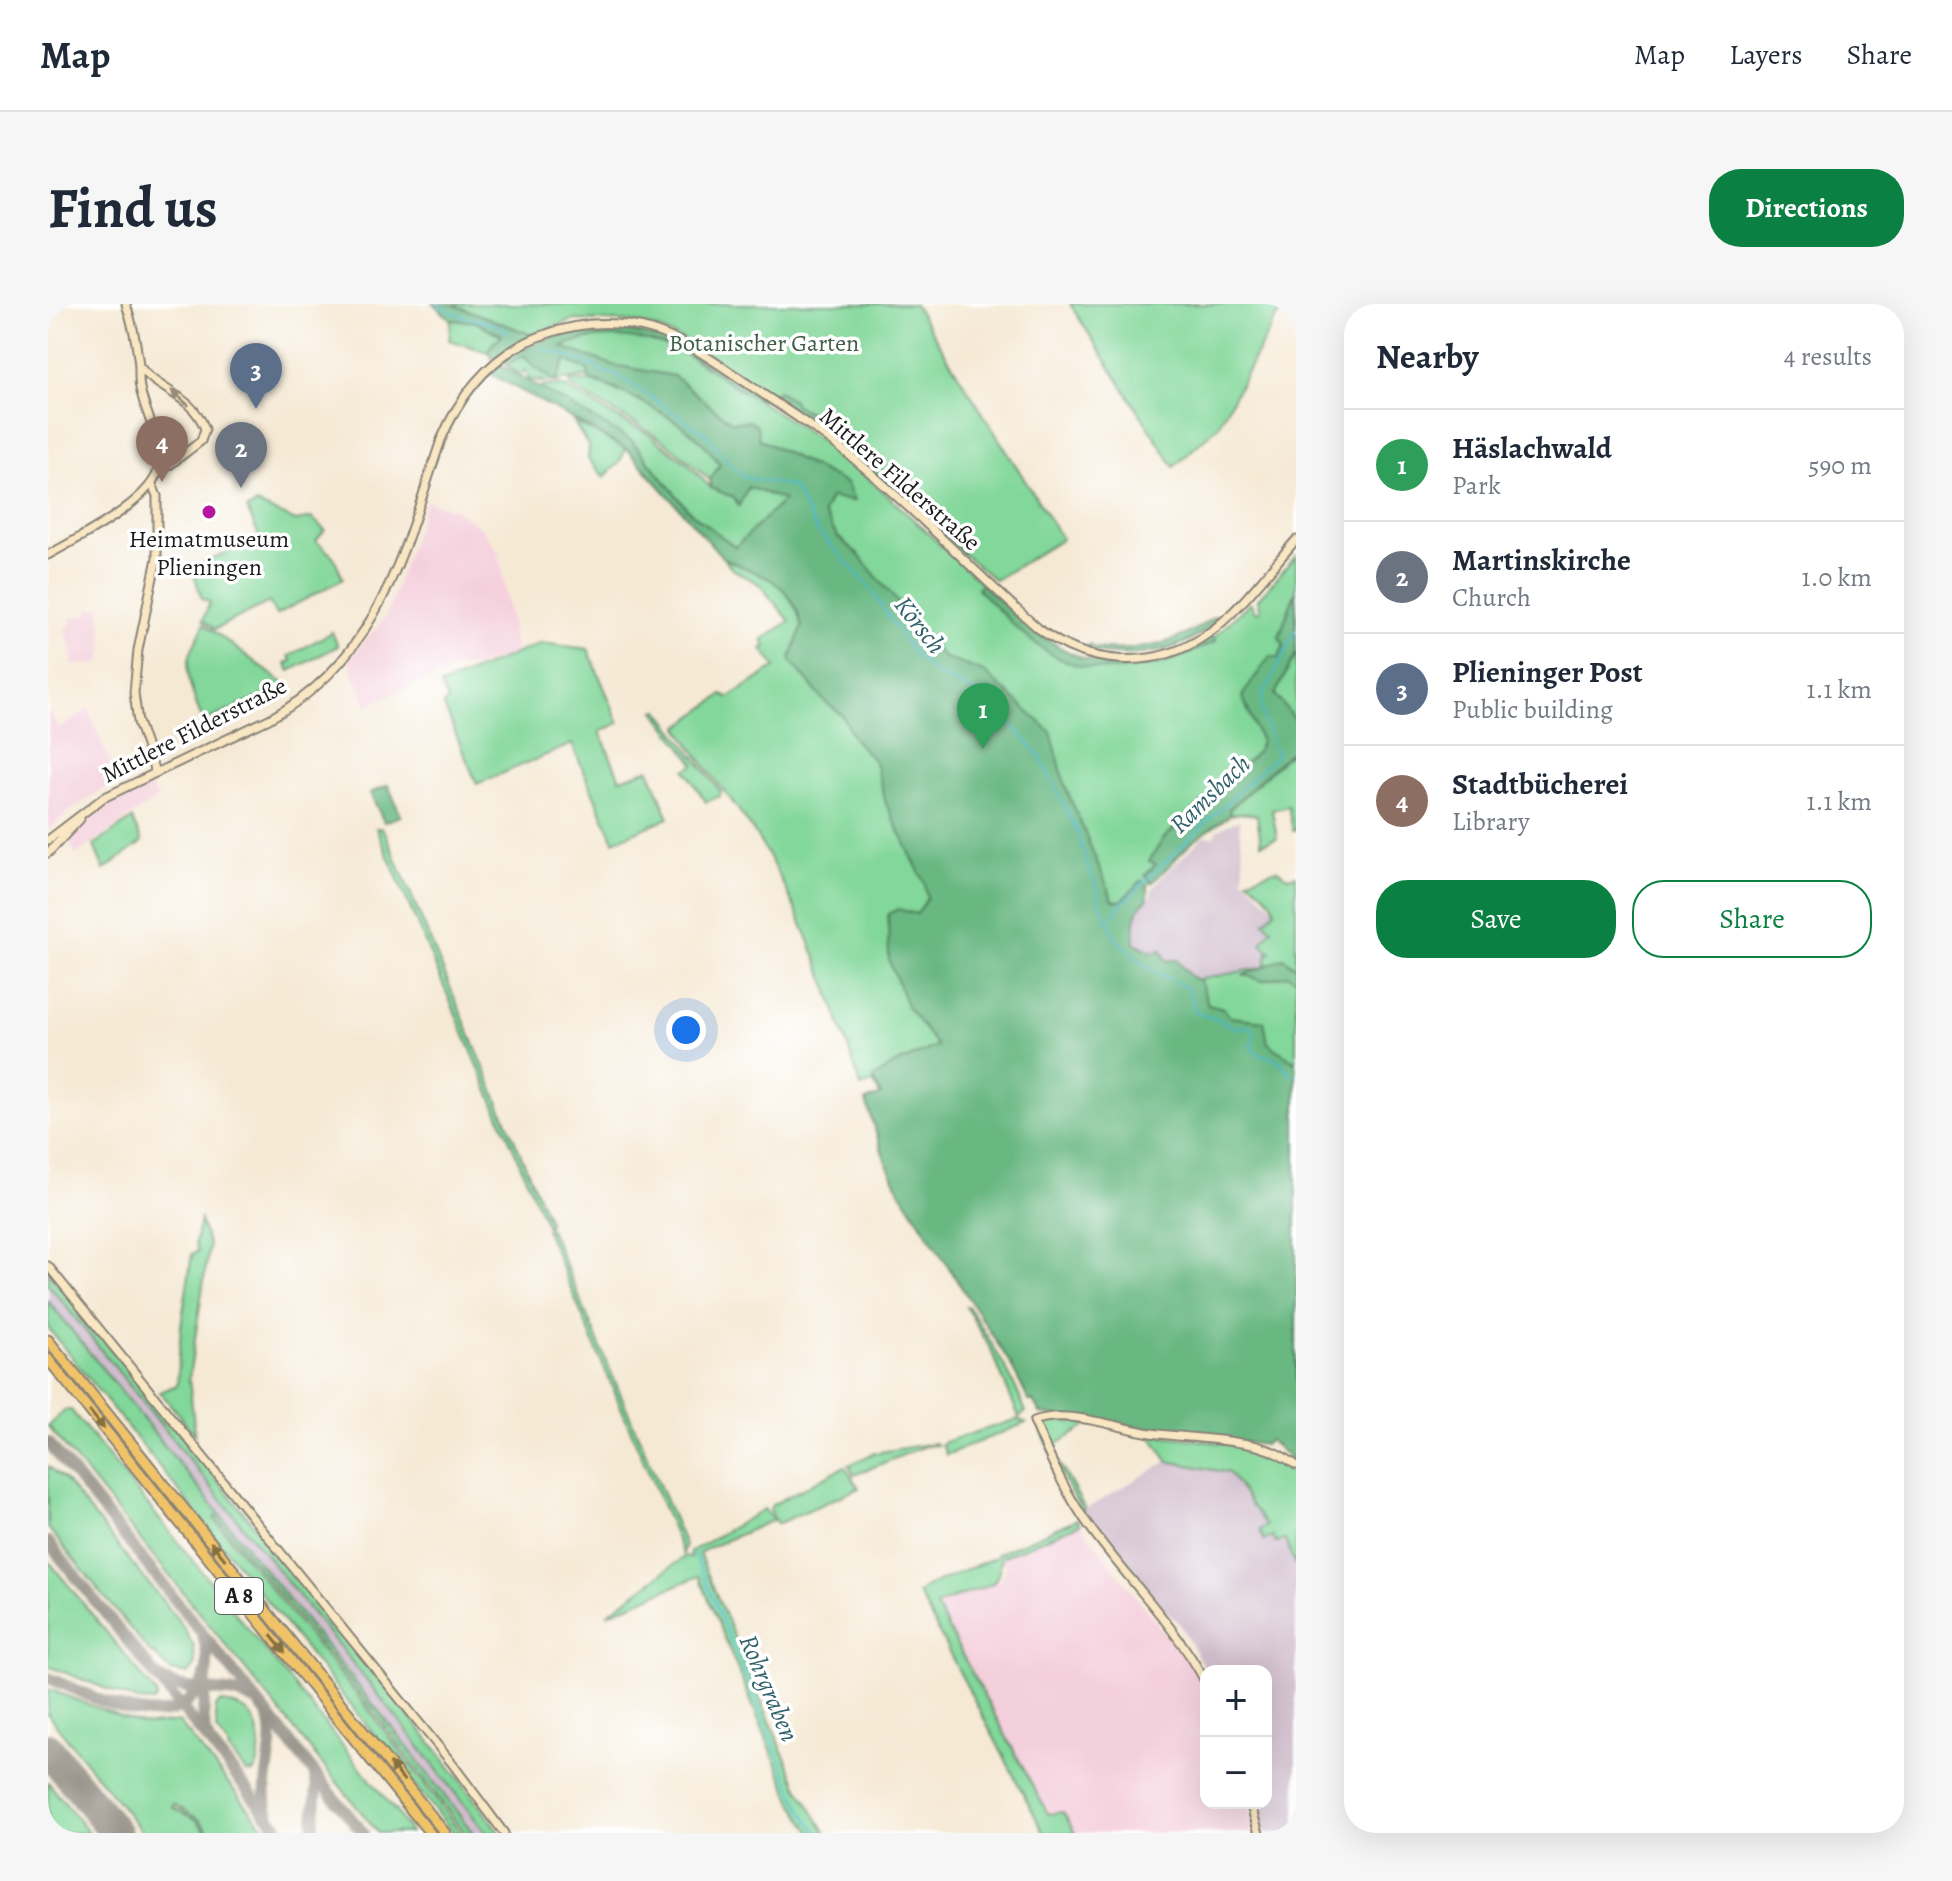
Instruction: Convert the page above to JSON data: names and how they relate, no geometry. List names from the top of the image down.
{
  "streets": {
    "highway": ["A 8"],
    "main road": ["Mittlere Filderstraße"]
  },
  "water": ["Körsch", "Ramsbach", "Rohrgraben"],
  "parks": ["Botanischer Garten"],
  "places": ["Heimatmuseum Plieningen"],
  "page": {
    "header": "Map",
    "nav": ["Map", "Layers", "Share"],
    "buttons": [
      "Directions",
      ["Save", "Share"]
    ],
    "title": "Find us",
    "heading": ["Nearby", "4 results"],
    "pins": [
      "3",
      "4",
      "2",
      "1"
    ],
    "list": [
      {
        "mark": "1",
        "name": "Häslachwald",
        "note": "Park",
        "value": "590 m"
      },
      {
        "mark": "2",
        "name": "Martinskirche",
        "note": "Church",
        "value": "1.0 km"
      },
      {
        "mark": "3",
        "name": "Plieninger Post",
        "note": "Public building",
        "value": "1.1 km"
      },
      {
        "mark": "4",
        "name": "Stadtbücherei",
        "note": "Library",
        "value": "1.1 km"
      }
    ],
    "map_buttons": ["+", "−"]
  }
}
